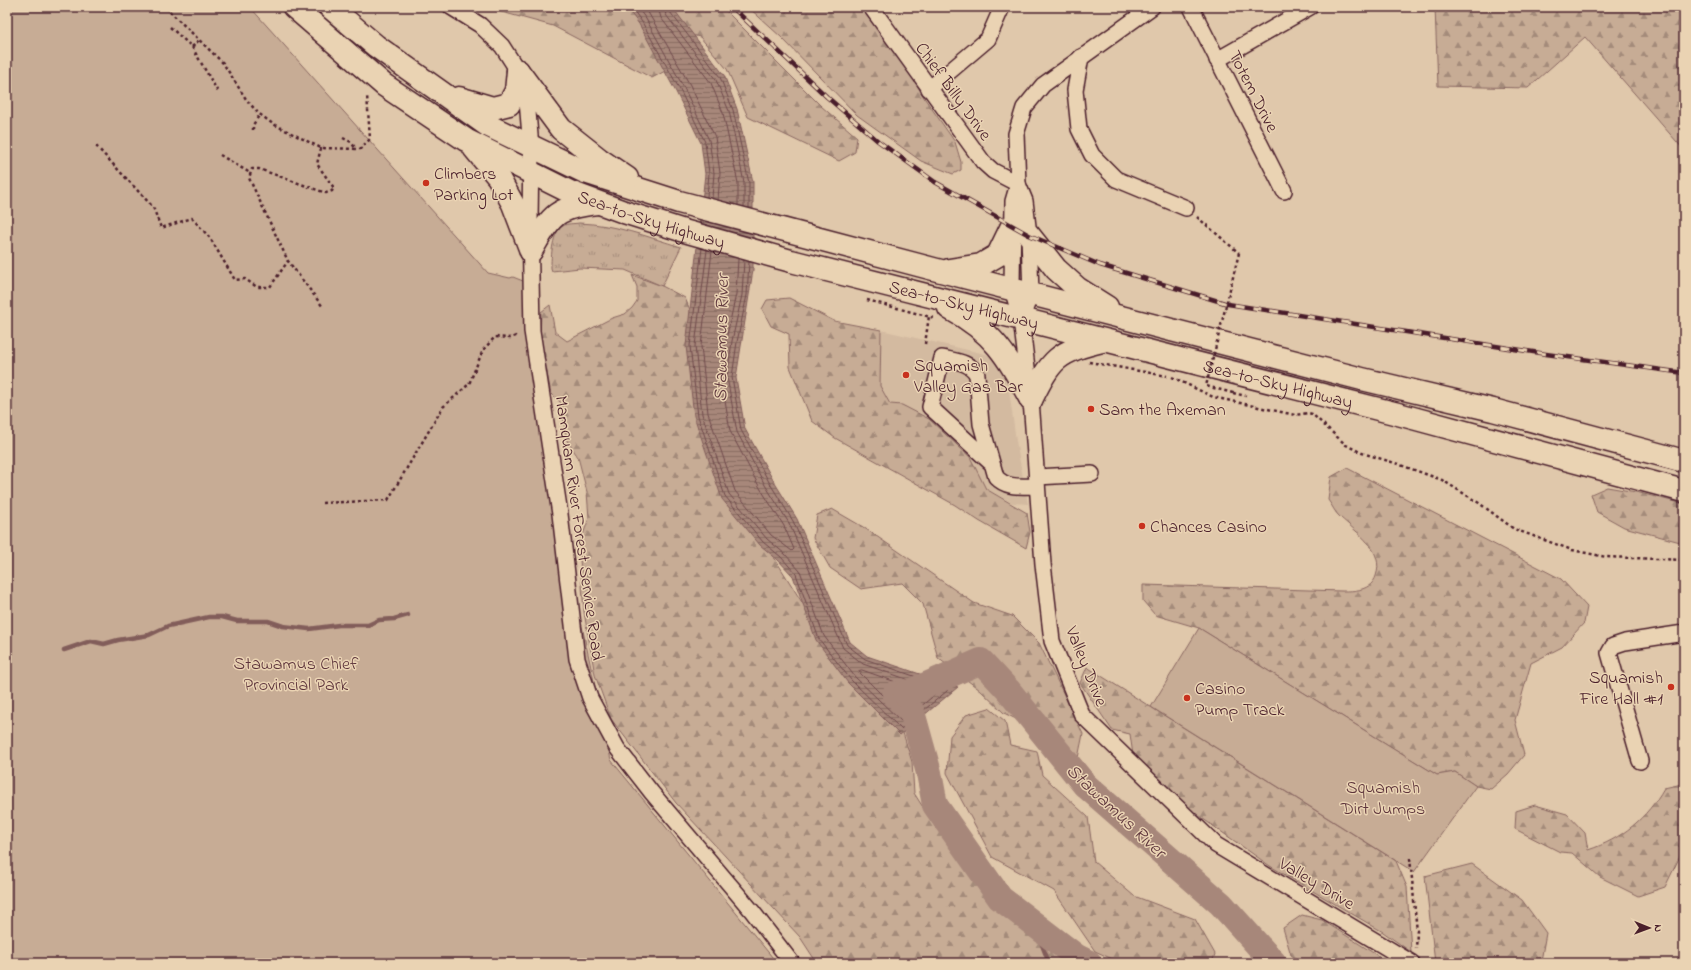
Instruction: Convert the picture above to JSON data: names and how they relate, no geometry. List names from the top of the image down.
{
  "streets": {
    "highway": ["Sea-to-Sky Highway"],
    "street": [
      "Chief Billy Drive",
      "Totem Drive",
      "Mamquam River Forest Service Road",
      "Valley Drive"
    ]
  },
  "crossings": [
    ["Sea-to-Sky Highway", "Mamquam River Forest Service Road"],
    ["Sea-to-Sky Highway", "Valley Drive"]
  ],
  "water": ["Stawamus River"],
  "parks": ["Stawamus Chief Provincial Park", "Squamish Dirt Jumps"],
  "places": [
    "Climbers Parking Lot",
    "Squamish Valley Gas Bar",
    "Sam the Axeman",
    "Chances Casino",
    "Squamish Fire Hall #1",
    "Casino Pump Track"
  ],
  "north": "right"
}
